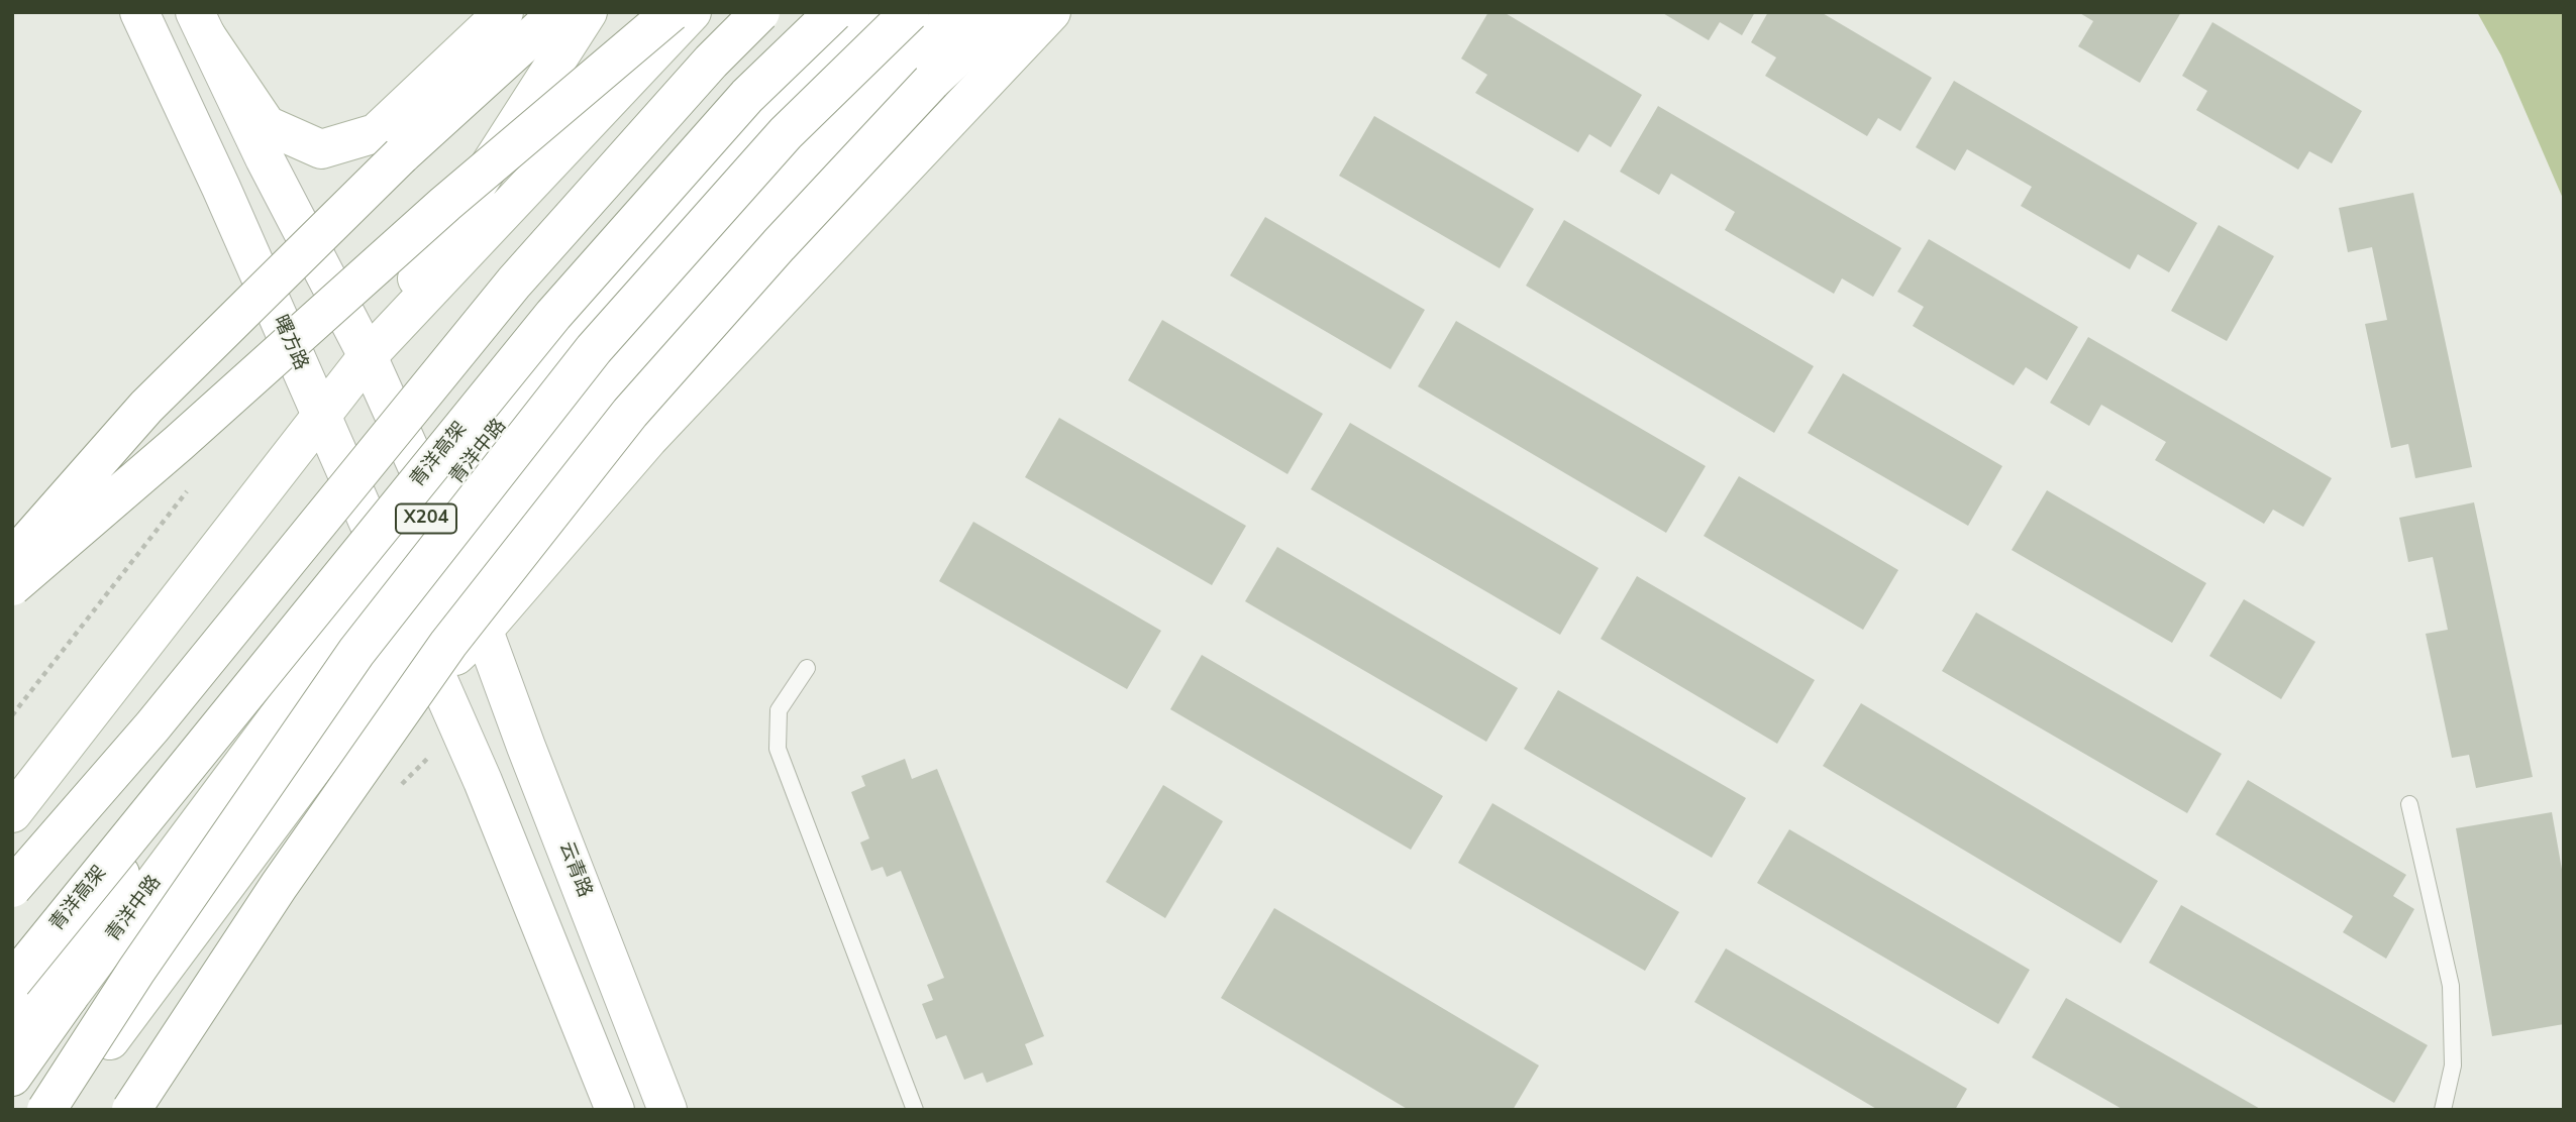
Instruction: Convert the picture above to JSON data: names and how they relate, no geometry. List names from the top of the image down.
{
  "streets": {
    "main road": [
      "曙方路",
      "青洋中路",
      "青洋高架",
      "X204",
      "云青路"
    ]
  },
  "crossings": [
    ["曙方路", "青洋中路"]
  ]
}
